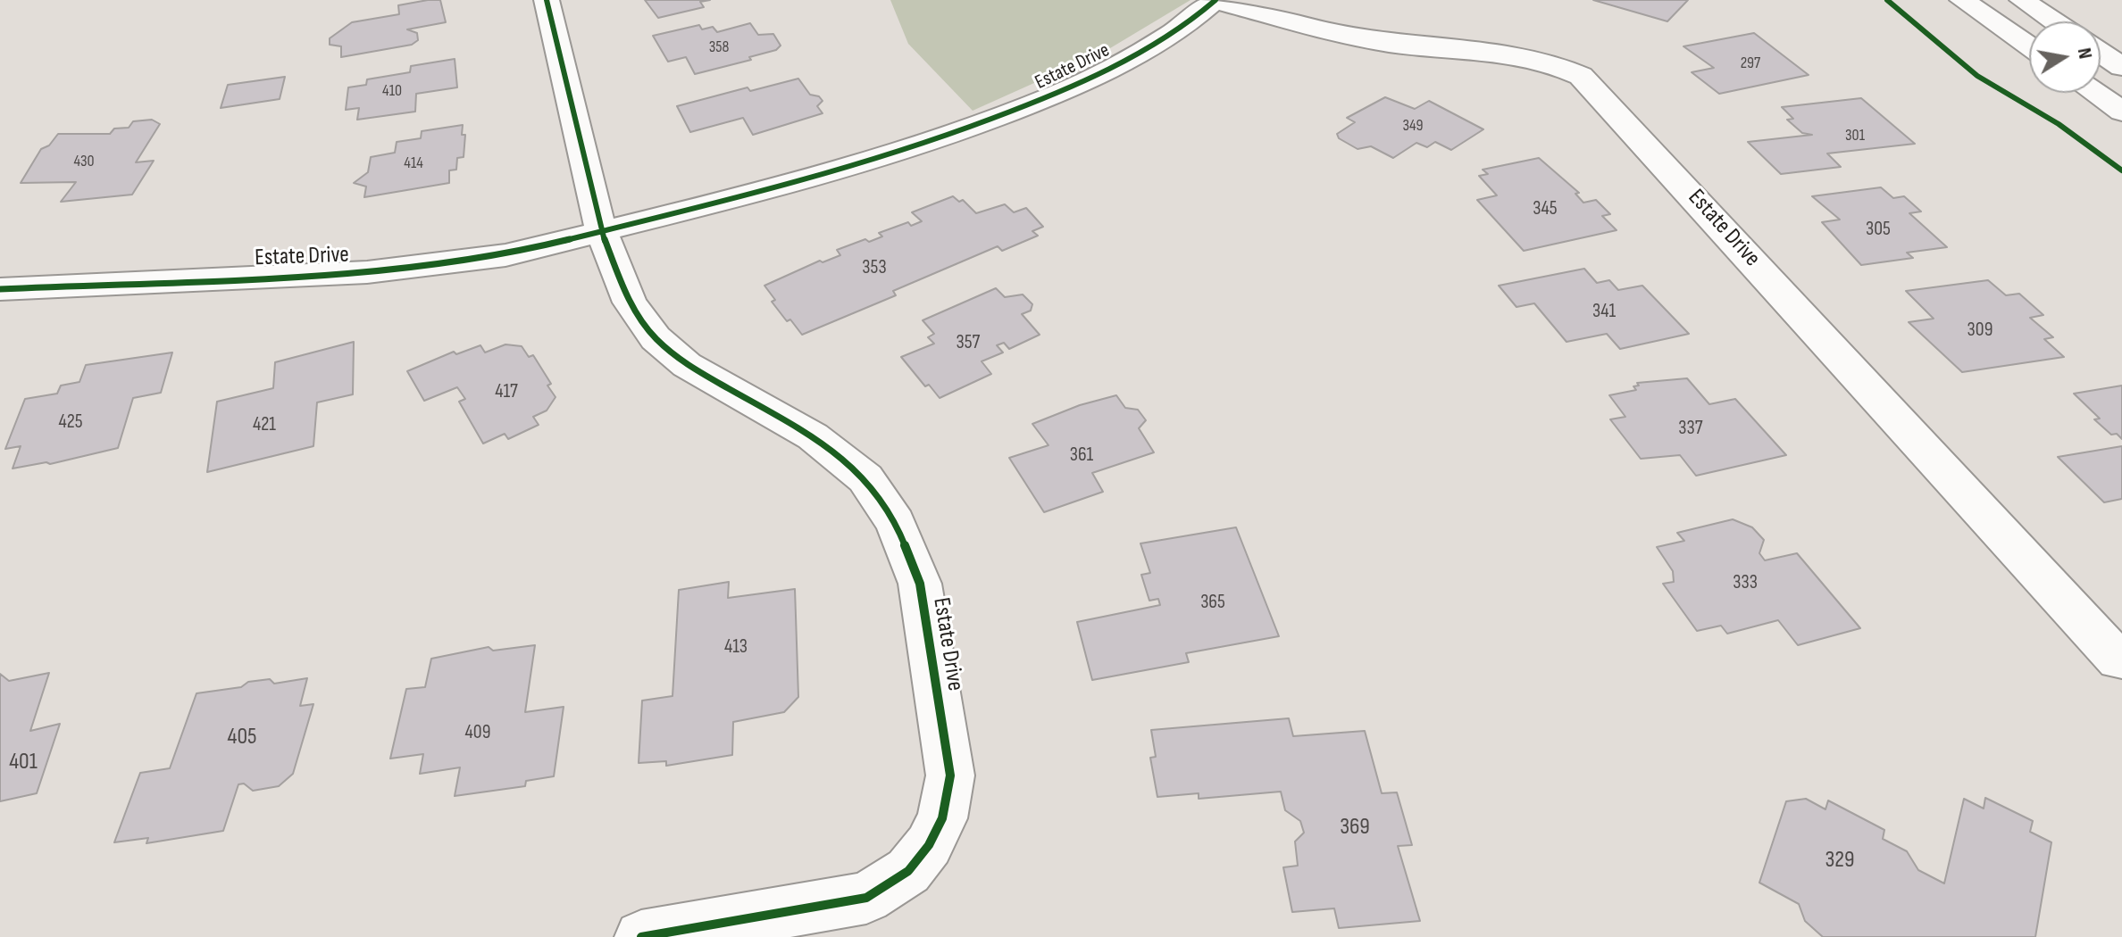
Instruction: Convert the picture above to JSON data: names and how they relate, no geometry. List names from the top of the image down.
{
  "streets": {
    "street": ["Estate Drive"]
  },
  "house_numbers": [
    "358",
    "297",
    "410",
    "349",
    "301",
    "430",
    "414",
    "345",
    "305",
    "353",
    "341",
    "309",
    "357",
    "417",
    "425",
    "421",
    "337",
    "361",
    "333",
    "365",
    "413",
    "409",
    "405",
    "401",
    "369",
    "329"
  ],
  "north": "right"
}
